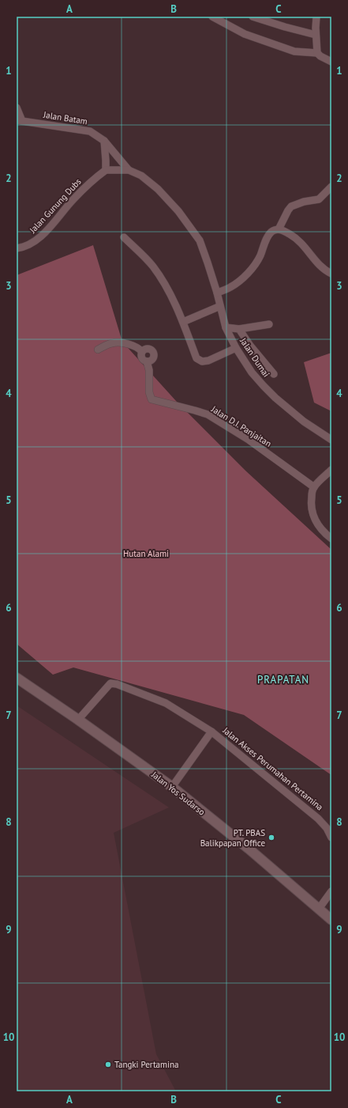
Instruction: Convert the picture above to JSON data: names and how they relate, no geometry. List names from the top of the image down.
{
  "streets": {
    "main road": ["Jalan Yos Sudarso"],
    "street": [
      "Jalan Batam",
      "Jalan Gunung Dubs",
      "Jalan Dumai",
      "Jalan D.I. Panjaitan",
      "Jalan Akses Perumahan Pertamina"
    ]
  },
  "crossings": [
    ["Jalan Batam", "Jalan Dumai"],
    ["Jalan Akses Perumahan Pertamina", "Jalan Yos Sudarso"]
  ],
  "districts": ["PRAPATAN"],
  "parks": ["Hutan Alami"],
  "places": ["PT. PBAS Balikpapan Office", "Tangki Pertamina"],
  "grid": {
    "columns": ["A", "B", "C"],
    "rows": [
      "1",
      "2",
      "3",
      "4",
      "5",
      "6",
      "7",
      "8",
      "9",
      "10"
    ]
  }
}
